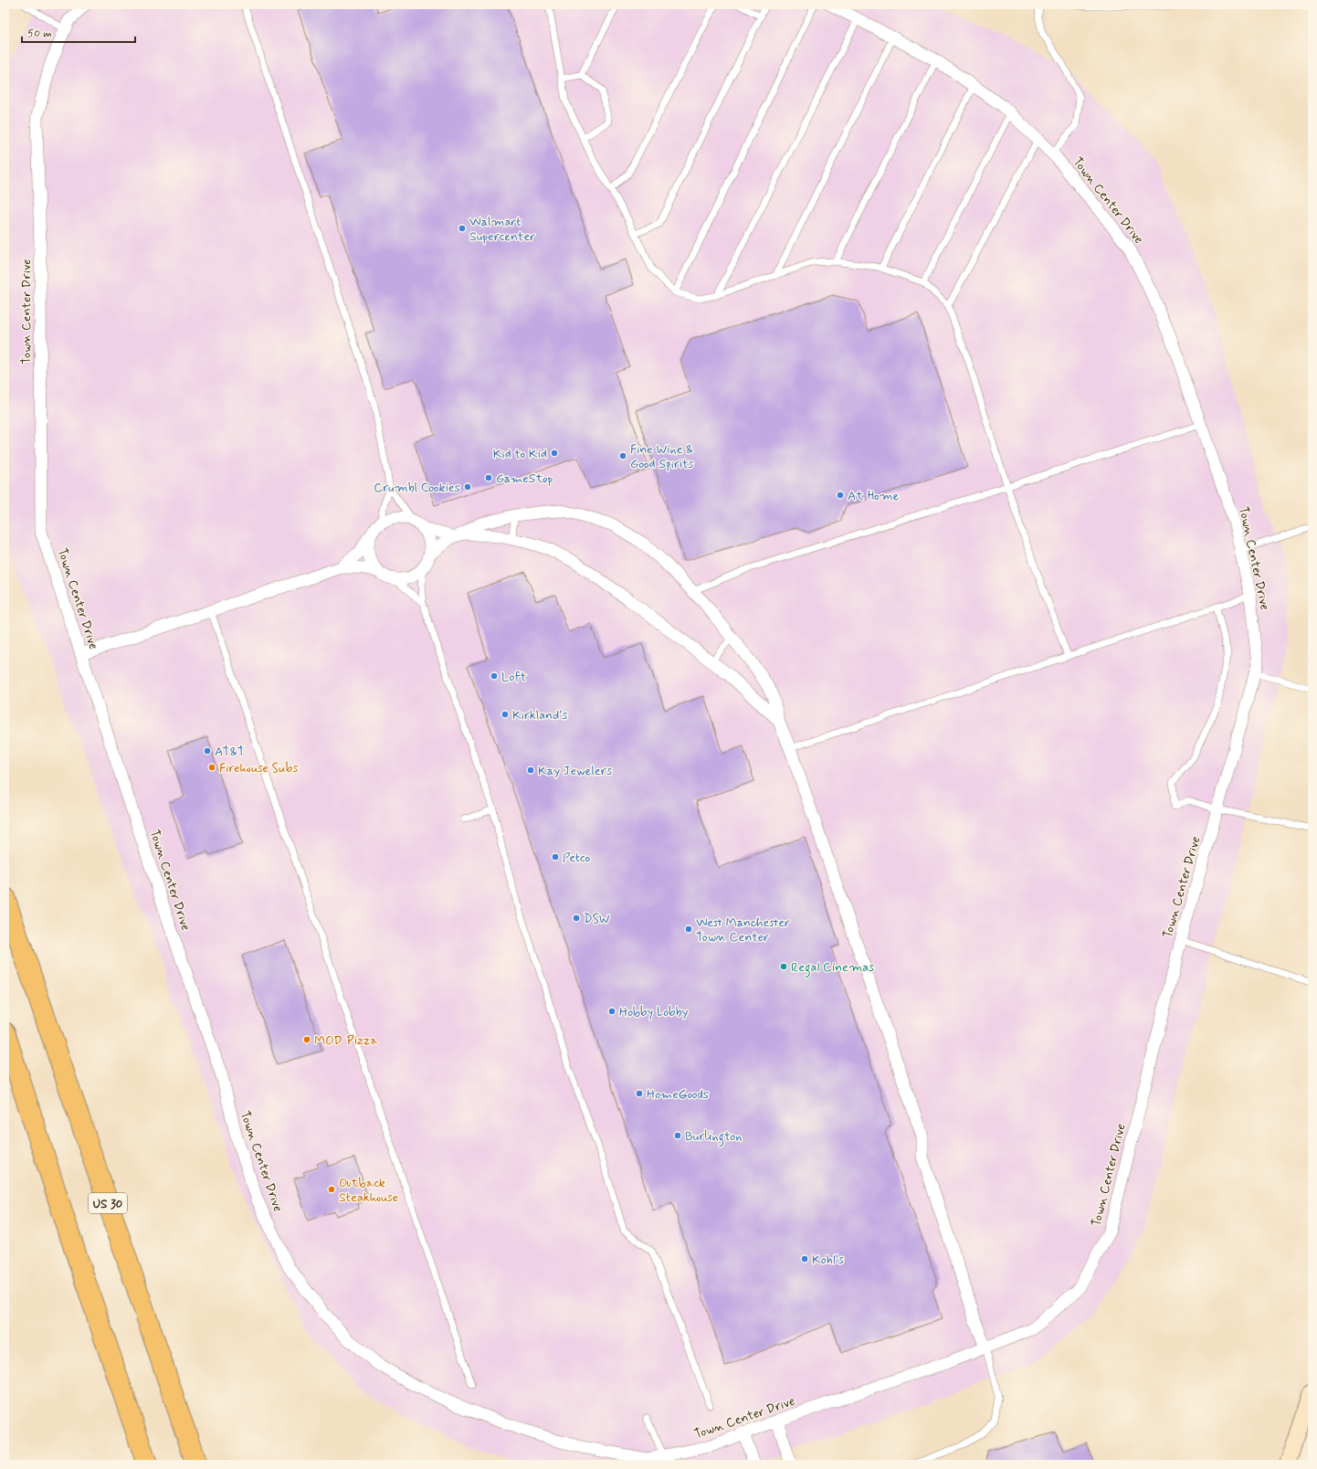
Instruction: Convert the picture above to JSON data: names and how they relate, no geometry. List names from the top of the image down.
{
  "streets": {
    "highway": ["US 30"],
    "street": ["Town Center Drive"]
  },
  "places": [
    "Walmart Supercenter",
    "Kid to Kid",
    "Fine Wine & Good Spirits",
    "GameStop",
    "Crumbl Cookies",
    "At Home",
    "Loft",
    "Kirkland's",
    "AT&T",
    "Firehouse Subs",
    "Kay Jewelers",
    "Petco",
    "DSW",
    "West Manchester Town Center",
    "Regal Cinemas",
    "Hobby Lobby",
    "MOD Pizza",
    "HomeGoods",
    "Burlington",
    "Outback Steakhouse",
    "Kohl's"
  ],
  "scale_bar": "50 m"
}
